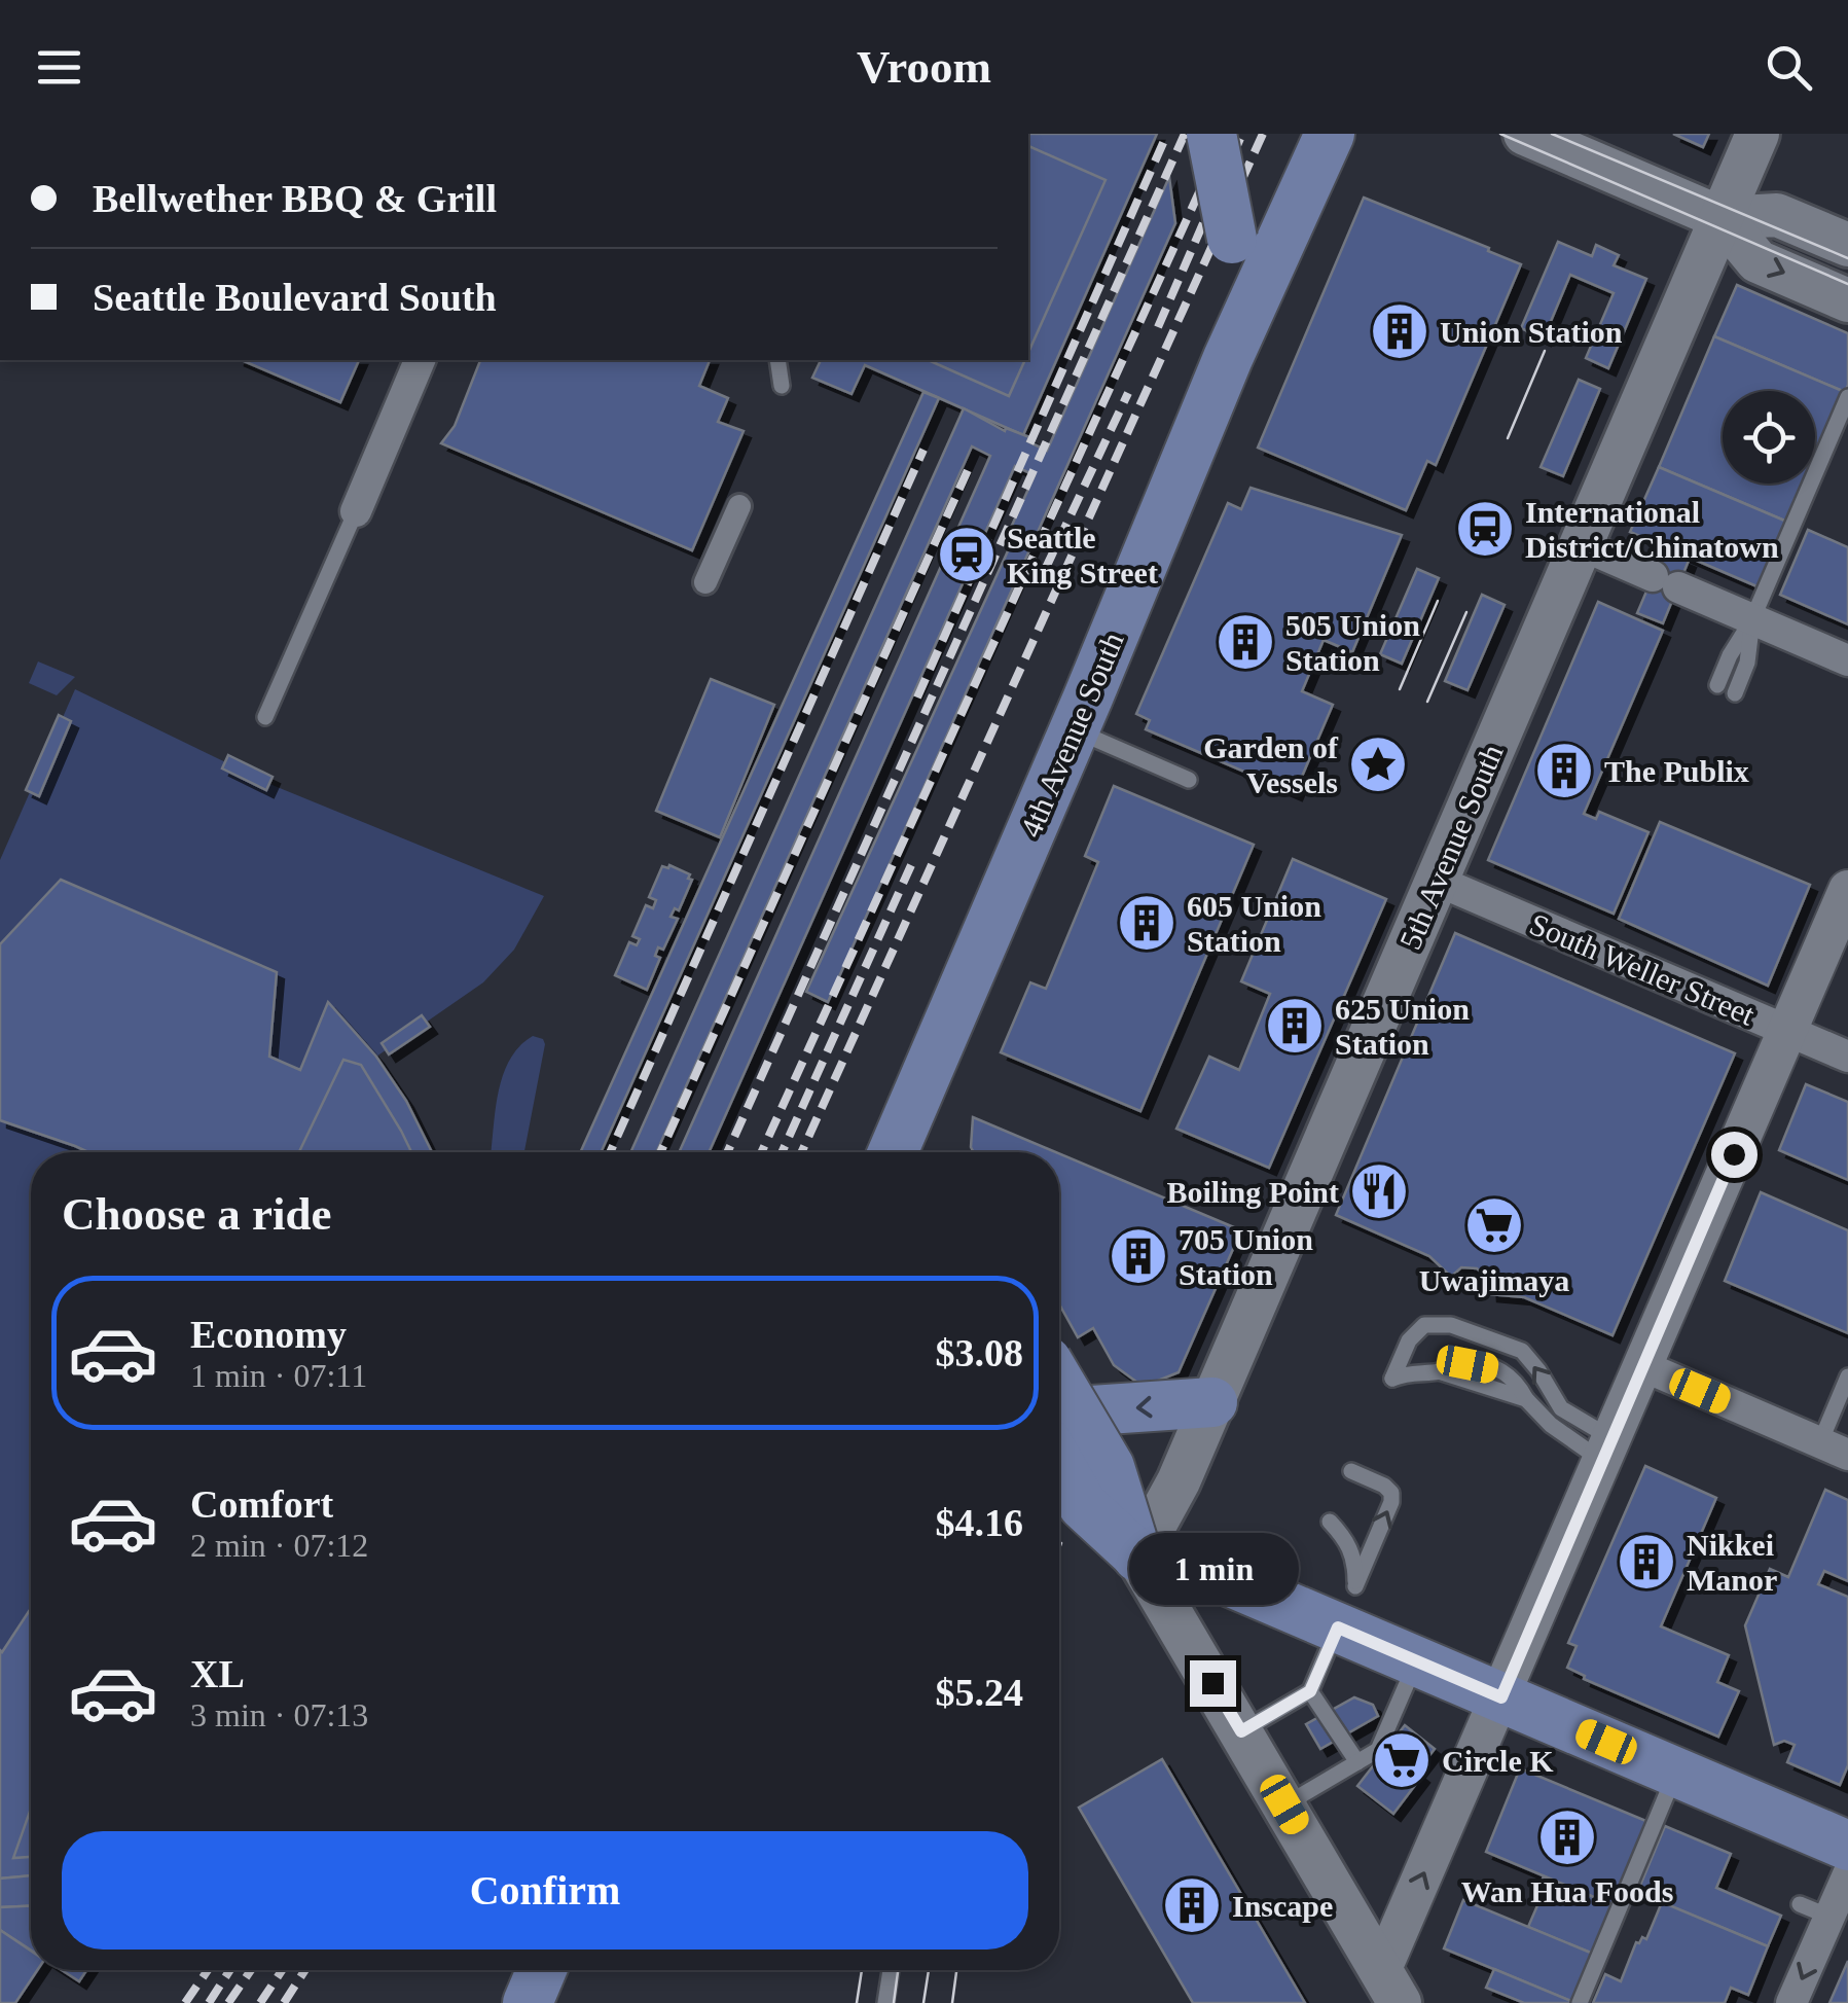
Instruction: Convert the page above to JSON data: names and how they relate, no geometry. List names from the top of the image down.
{
  "streets": {
    "main road": ["4th Avenue South", "5th Avenue South"],
    "street": ["South Weller Street"]
  },
  "crossings": [
    ["5th Avenue South", "South Weller Street"]
  ],
  "places": {
    "building": [
      "Union Station",
      "505 Union Station",
      "The Publix",
      "605 Union Station",
      "625 Union Station",
      "705 Union Station",
      "Nikkei Manor",
      "Wan Hua Foods",
      "Inscape"
    ],
    "station": ["International District/Chinatown", "Seattle King Street"],
    "place": ["Garden of Vessels"],
    "restaurant": ["Boiling Point"],
    "supermarket": ["Uwajimaya", "Circle K"]
  },
  "page": {
    "header": "Vroom",
    "banner": ["Bellwether BBQ & Grill", "Seattle Boulevard South"],
    "heading": "Choose a ride",
    "list": [
      {
        "name": "Economy",
        "note": "1 min · 07:11",
        "value": "$3.08"
      },
      {
        "name": "Comfort",
        "note": "2 min · 07:12",
        "value": "$4.16"
      },
      {
        "name": "XL",
        "note": "3 min · 07:13",
        "value": "$5.24"
      }
    ],
    "bubble": "1 min",
    "buttons": "Confirm"
  }
}
